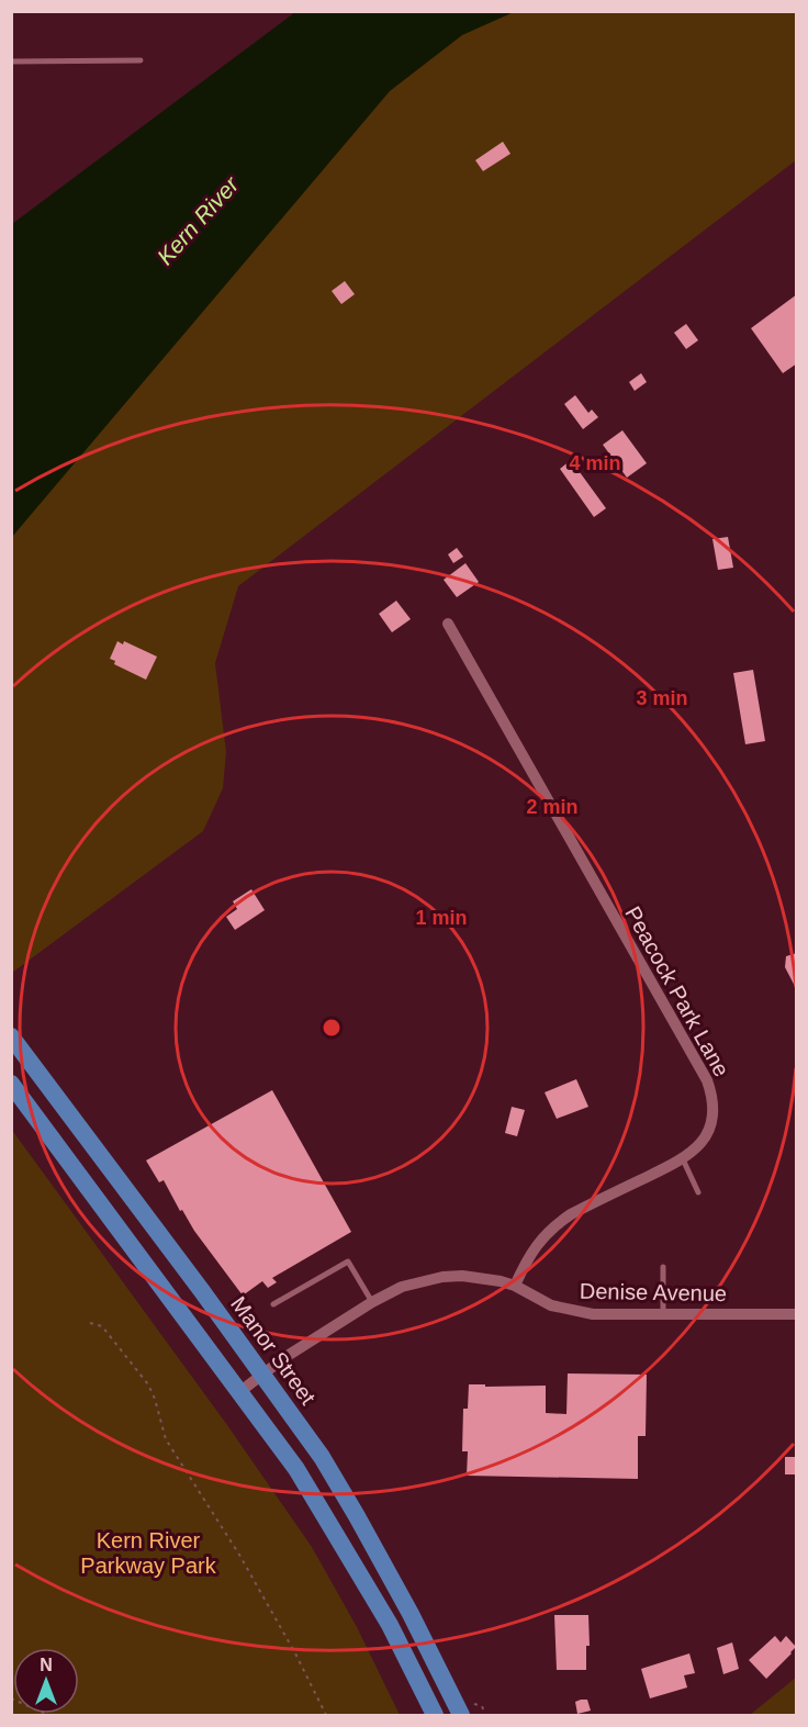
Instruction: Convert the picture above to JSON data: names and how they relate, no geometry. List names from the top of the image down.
{
  "streets": {
    "main road": ["Manor Street"],
    "street": ["Peacock Park Lane", "Denise Avenue"]
  },
  "crossings": [
    ["Peacock Park Lane", "Denise Avenue"]
  ],
  "water": ["Kern River"],
  "parks": ["Kern River Parkway Park"],
  "north": "top",
  "rings": [
    "4 min",
    "3 min",
    "2 min",
    "1 min"
  ]
}
